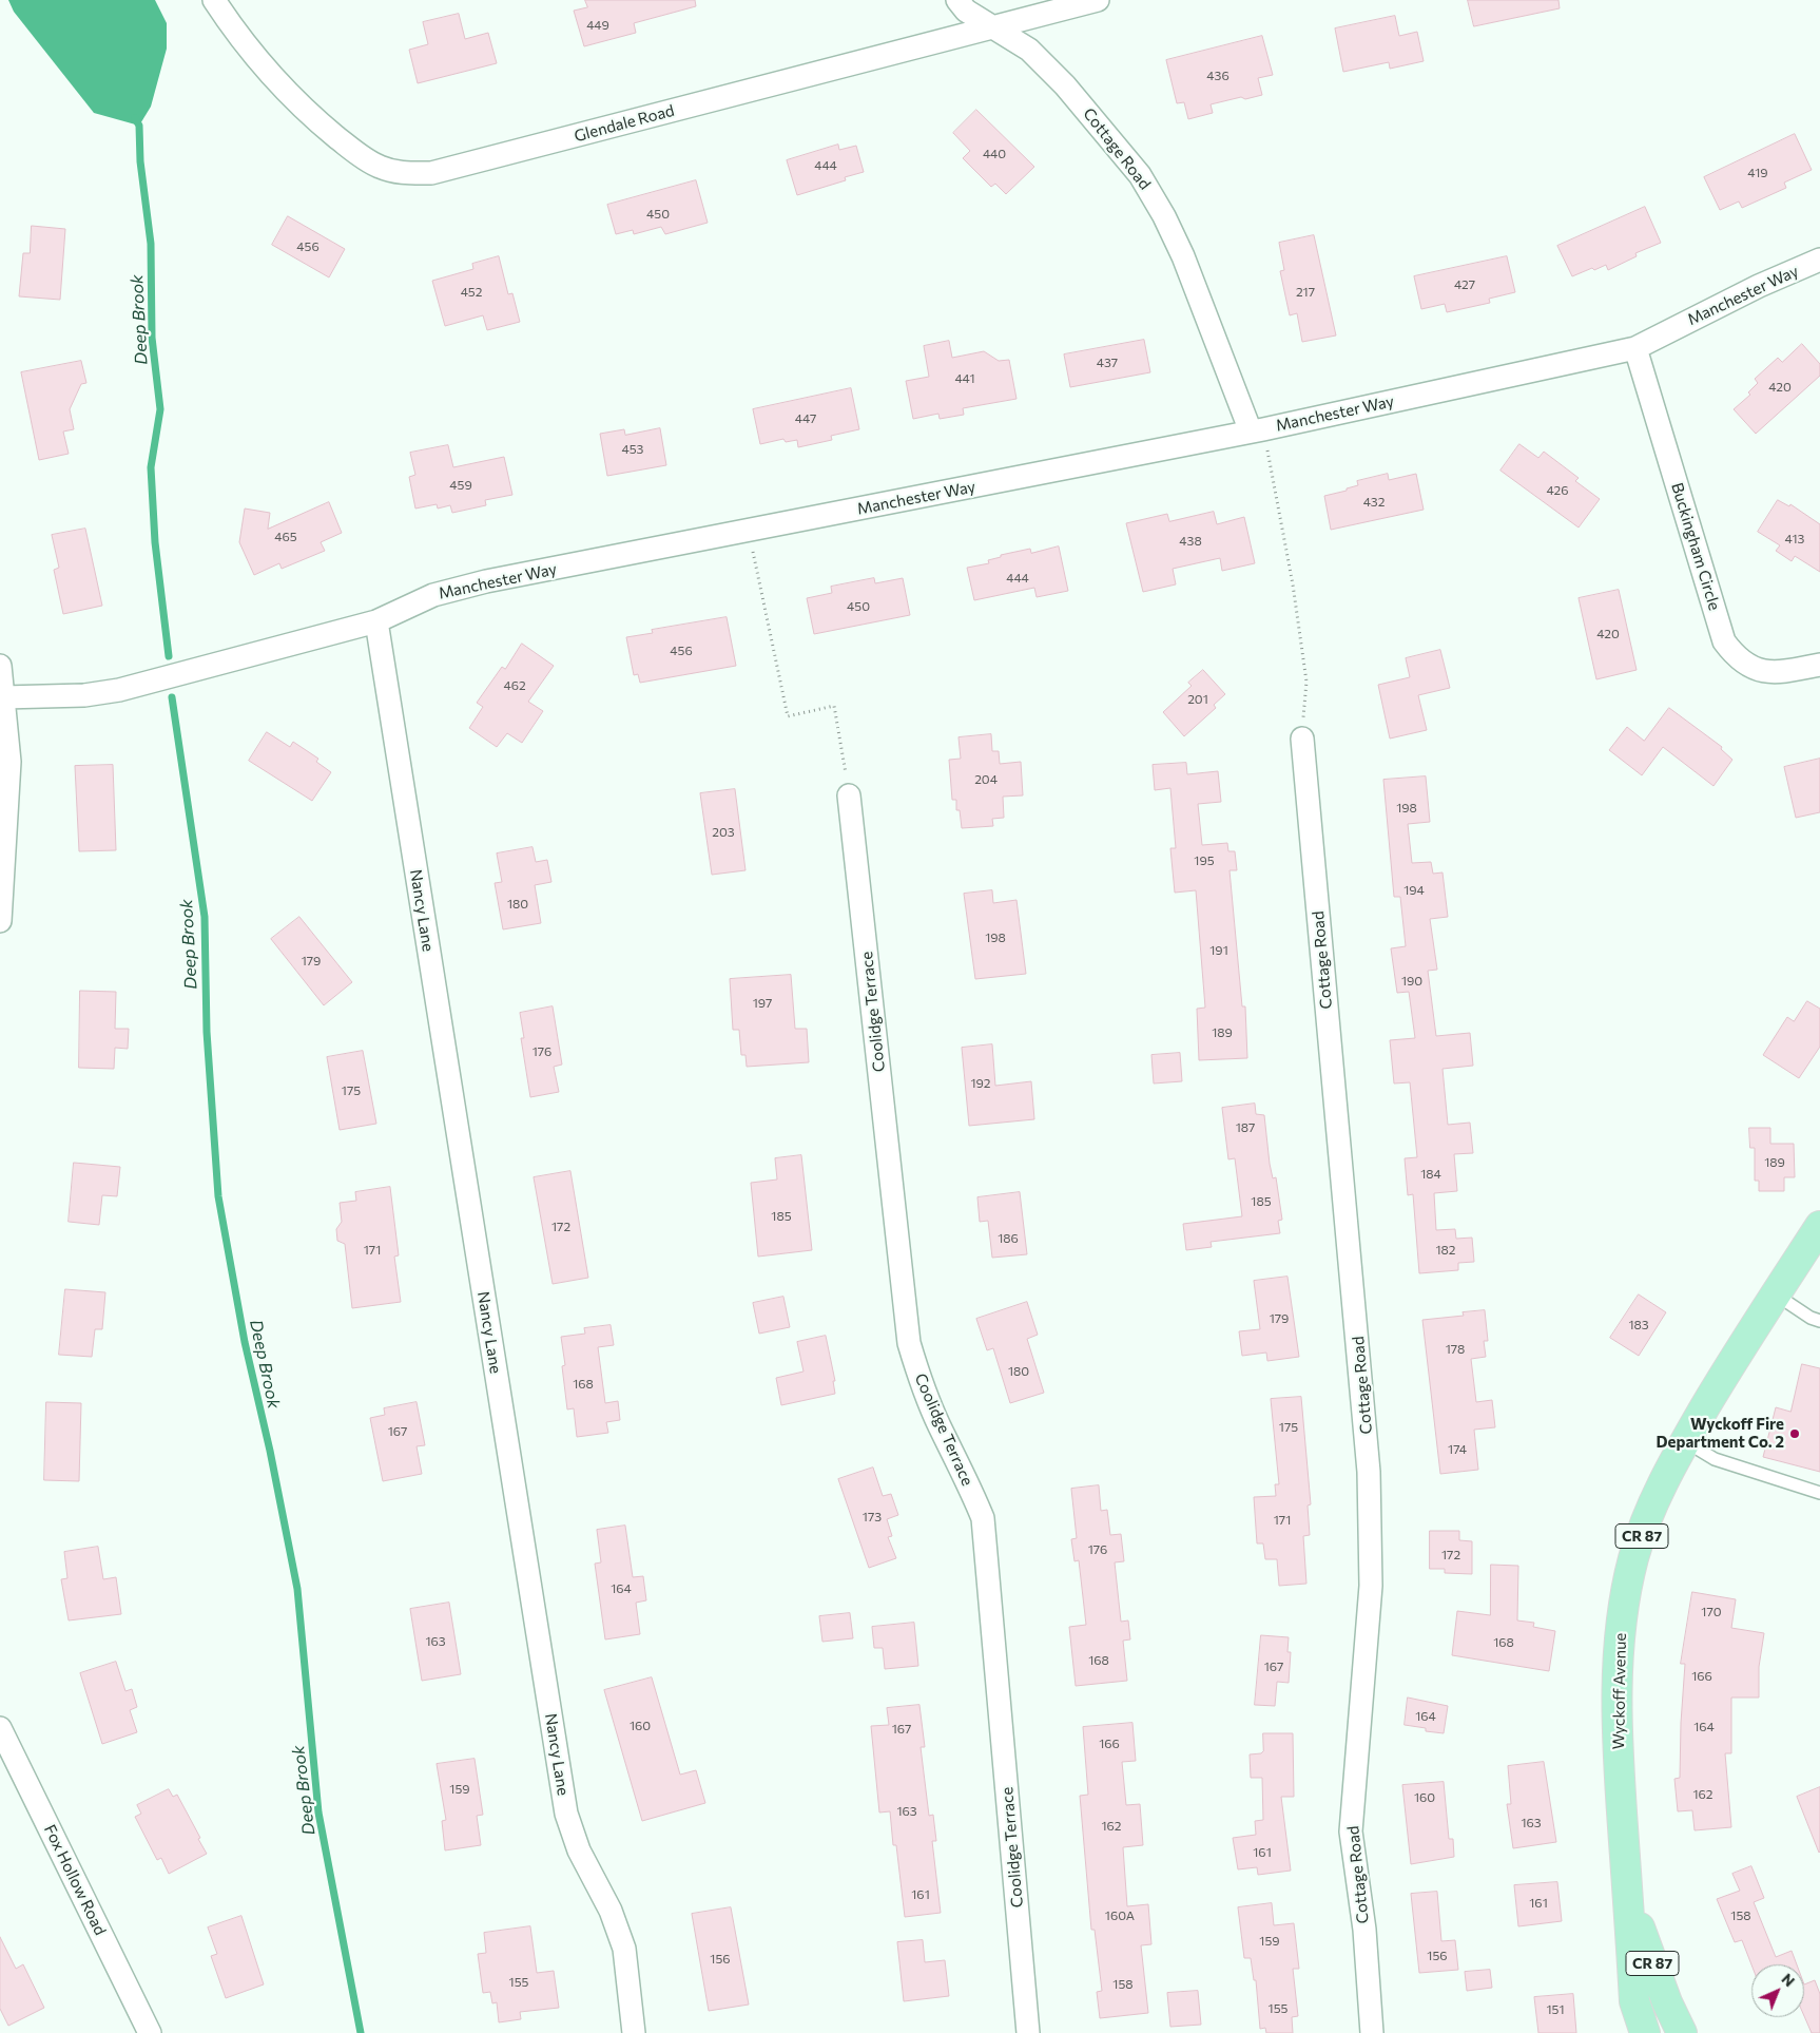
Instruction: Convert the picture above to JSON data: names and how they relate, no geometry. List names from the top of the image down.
{
  "streets": {
    "main road": ["CR 87", "Wyckoff Avenue"],
    "street": [
      "Glendale Road",
      "Cottage Road",
      "Manchester Way",
      "Buckingham Circle",
      "Nancy Lane",
      "Coolidge Terrace",
      "Fox Hollow Road"
    ]
  },
  "crossings": [
    ["Glendale Road", "Cottage Road"],
    ["Cottage Road", "Manchester Way"],
    ["Manchester Way", "Buckingham Circle"],
    ["Manchester Way", "Nancy Lane"]
  ],
  "water": ["Deep Brook"],
  "places": ["Wyckoff Fire Department Co. 2"],
  "house_numbers": [
    "449",
    "436",
    "440",
    "444",
    "419",
    "450",
    "456",
    "427",
    "452",
    "217",
    "437",
    "441",
    "420",
    "447",
    "453",
    "459",
    "426",
    "432",
    "465",
    "413",
    "438",
    "444",
    "450",
    "420",
    "456",
    "462",
    "201",
    "204",
    "198",
    "203",
    "195",
    "194",
    "180",
    "198",
    "191",
    "179",
    "190",
    "197",
    "189",
    "176",
    "192",
    "175",
    "187",
    "189",
    "184",
    "185",
    "185",
    "172",
    "186",
    "171",
    "182",
    "179",
    "183",
    "178",
    "180",
    "168",
    "175",
    "167",
    "174",
    "173",
    "171",
    "176",
    "172",
    "164",
    "170",
    "163",
    "168",
    "168",
    "167",
    "166",
    "164",
    "160",
    "164",
    "167",
    "166",
    "159",
    "162",
    "160",
    "163",
    "163",
    "162",
    "161",
    "161",
    "161",
    "160A",
    "158",
    "159",
    "156",
    "156",
    "155",
    "158",
    "155",
    "151"
  ],
  "north": "top right"
}
